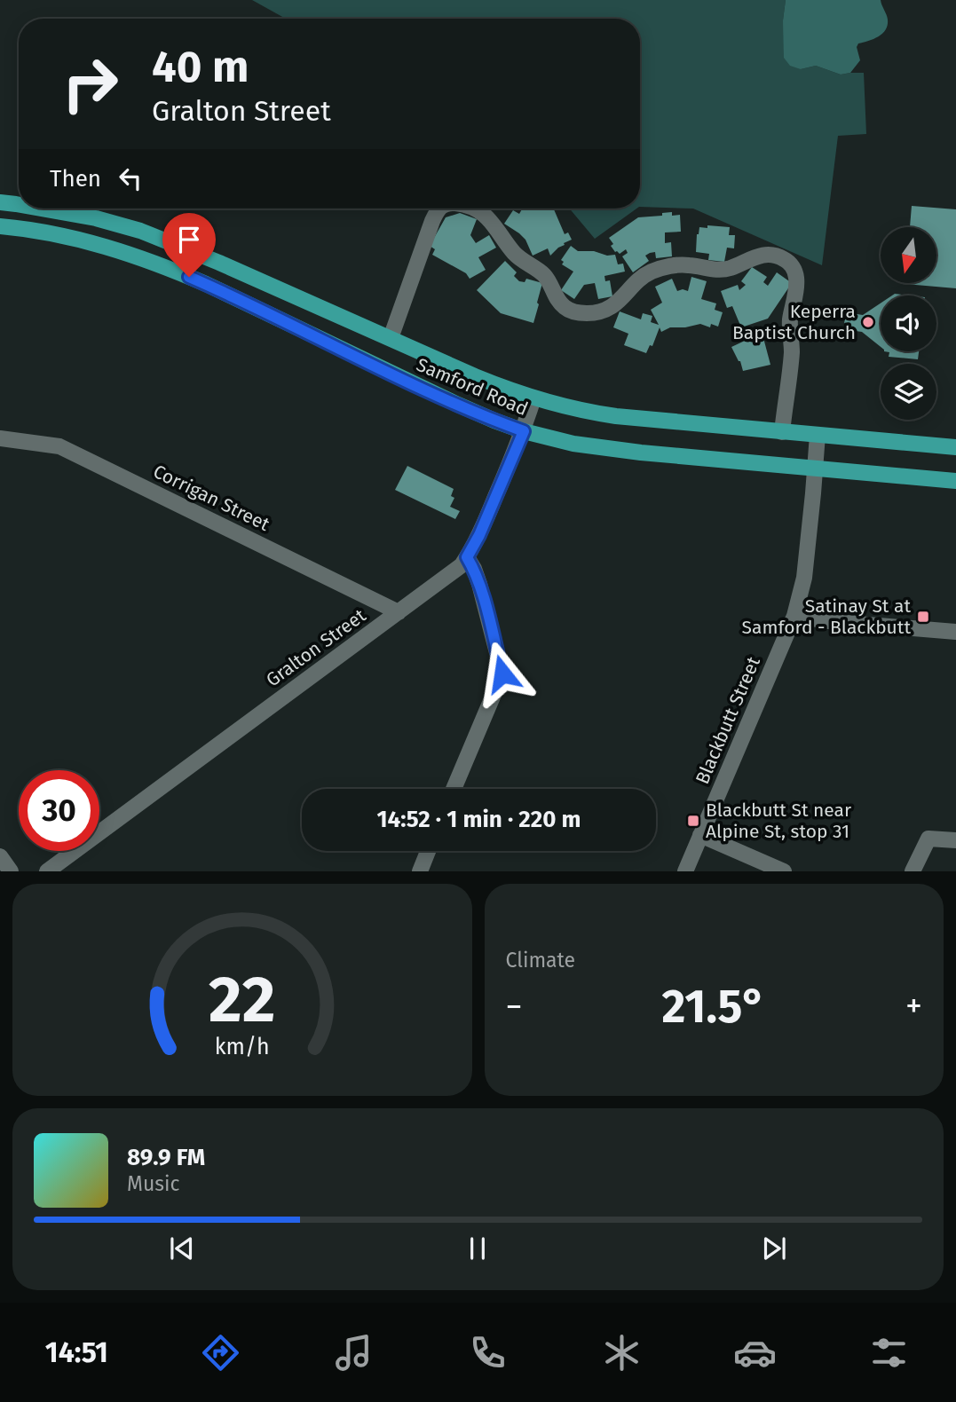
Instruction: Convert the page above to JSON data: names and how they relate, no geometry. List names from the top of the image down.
{
  "streets": {
    "main road": ["Samford Road"],
    "street": ["Corrigan Street", "Gralton Street", "Blackbutt Street"]
  },
  "crossings": [
    ["Samford Road", "Gralton Street"],
    ["Samford Road", "Blackbutt Street"],
    ["Corrigan Street", "Gralton Street"]
  ],
  "places": {
    "other": ["Keperra Baptist Church"],
    "transit": ["Satinay St at Samford - Blackbutt", "Blackbutt St near Alpine St, stop 31"]
  },
  "north": "bottom",
  "page": {
    "turn": ["40 m", "Gralton Street"],
    "then": "Then",
    "limit": "30",
    "trip": "14:52 · 1 min · 220 m",
    "tile": "Climate",
    "heat": ["−", "21.5°", "+"],
    "song": ["89.9 FM", "Music"],
    "tabs": "14:51",
    "gauge": ["22", "km/h"]
  }
}
